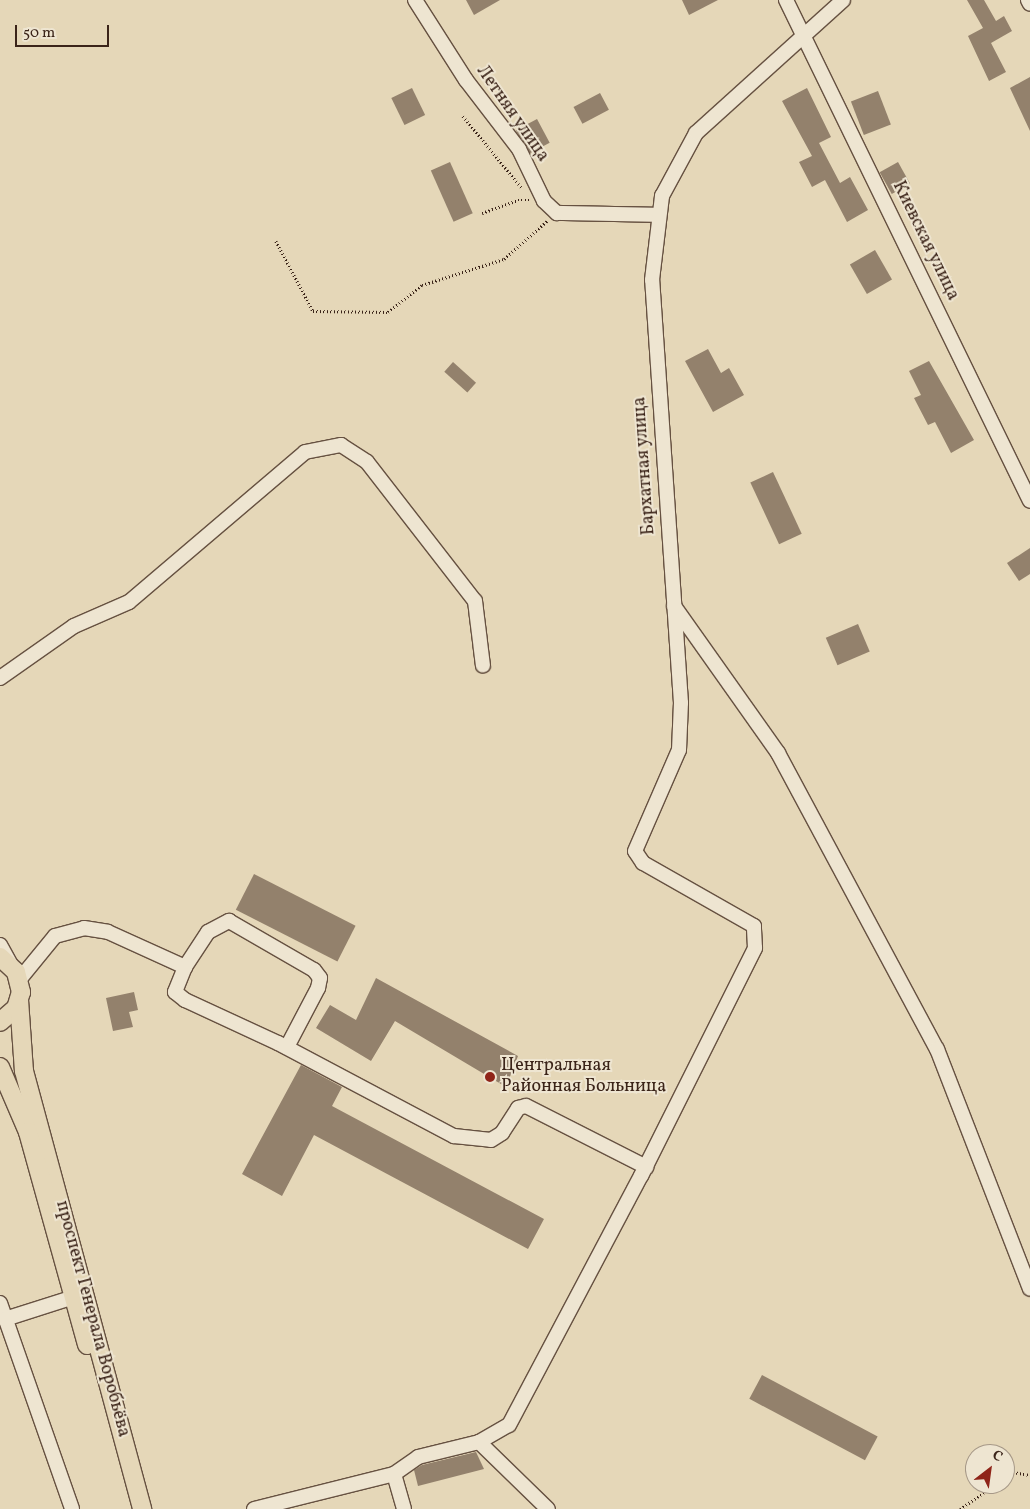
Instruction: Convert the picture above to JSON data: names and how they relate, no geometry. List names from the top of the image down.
{
  "streets": {
    "main road": ["проспект Генерала Воробьёва"],
    "street": ["Летняя улица", "Киевская улица", "Бархатная улица"]
  },
  "crossings": [
    ["Киевская улица", "Бархатная улица"]
  ],
  "places": ["Центральная Районная Больница"],
  "scale_bar": "50 m",
  "north": "top right"
}
